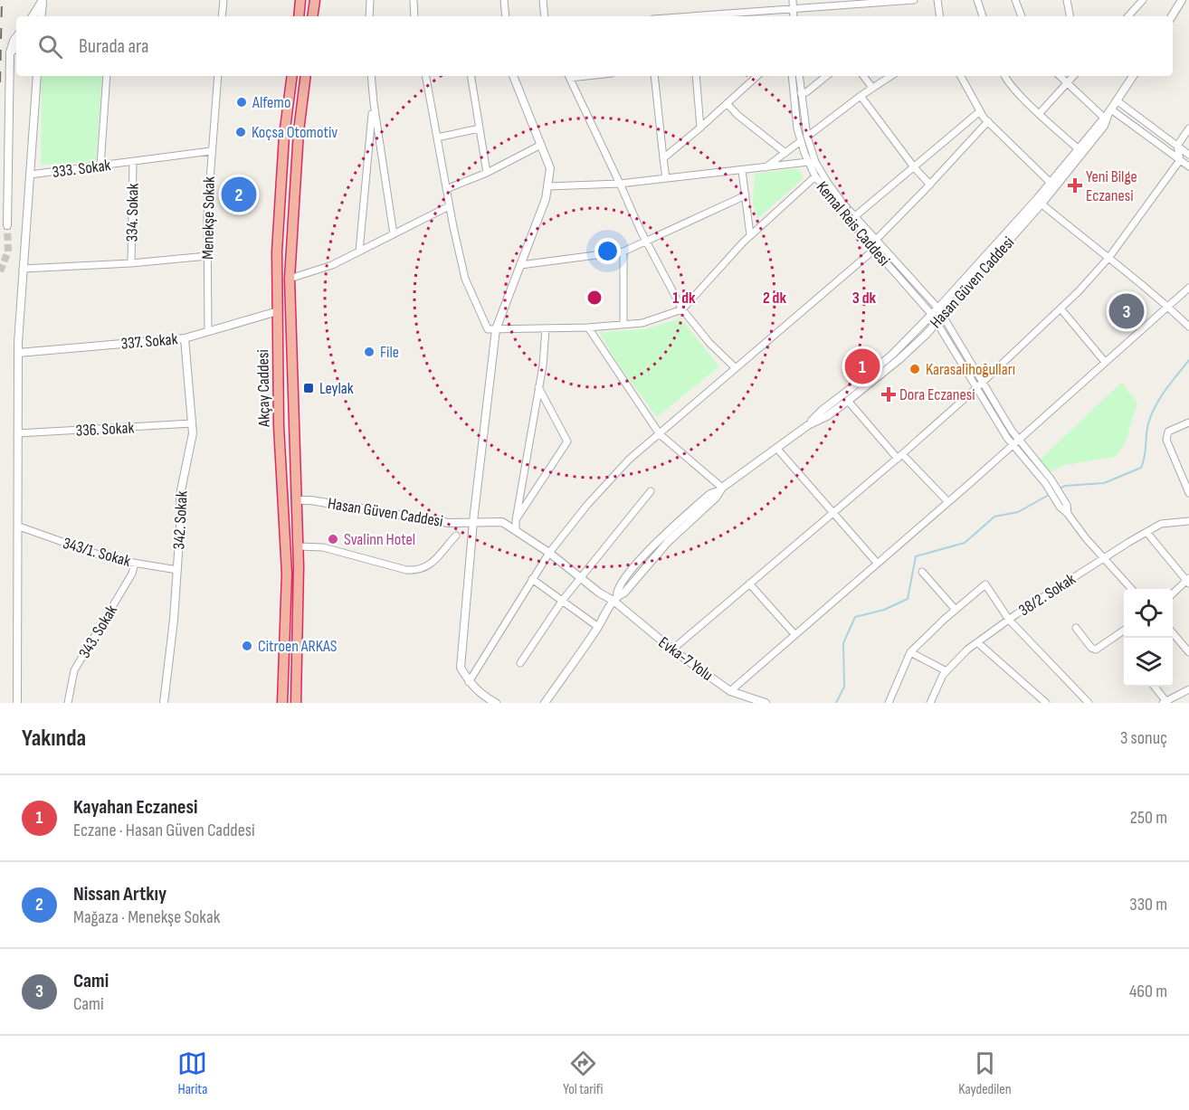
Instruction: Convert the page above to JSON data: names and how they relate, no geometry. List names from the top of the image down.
{
  "streets": {
    "highway": ["Akçay Caddesi"],
    "street": [
      "333. Sokak",
      "334. Sokak",
      "Menekşe Sokak",
      "Kemal Reis Caddesi",
      "Hasan Güven Caddesi",
      "337. Sokak",
      "336. Sokak",
      "342. Sokak",
      "343/1. Sokak",
      "38/2. Sokak",
      "343. Sokak",
      "Evka-7 Yolu"
    ]
  },
  "crossings": [
    ["333. Sokak", "334. Sokak"],
    ["333. Sokak", "Menekşe Sokak"],
    ["Menekşe Sokak", "337. Sokak"],
    ["Kemal Reis Caddesi", "Hasan Güven Caddesi"],
    ["Kemal Reis Caddesi", "38/2. Sokak"],
    ["Hasan Güven Caddesi", "Akçay Caddesi"],
    ["Hasan Güven Caddesi", "Evka-7 Yolu"],
    ["337. Sokak", "Akçay Caddesi"],
    ["337. Sokak", "342. Sokak"],
    ["336. Sokak", "342. Sokak"],
    ["342. Sokak", "343/1. Sokak"],
    ["343/1. Sokak", "343. Sokak"]
  ],
  "places": {
    "other": [
      "Alfemo",
      "Koçsa Otomotiv",
      "File",
      "Karasalihoğulları",
      "Svalinn Hotel",
      "Citroen ARKAS"
    ],
    "health": ["Yeni Bilge Eczanesi", "Dora Eczanesi"],
    "transit": ["Leylak"]
  },
  "page": {
    "search": "Burada ara",
    "pins": ["2", "3", "1"],
    "heading": ["Yakında", "3 sonuç"],
    "list": [
      {
        "mark": "1",
        "name": "Kayahan Eczanesi",
        "note": "Eczane · Hasan Güven Caddesi",
        "value": "250 m"
      },
      {
        "mark": "2",
        "name": "Nissan Artkıy",
        "note": "Mağaza · Menekşe Sokak",
        "value": "330 m"
      },
      {
        "mark": "3",
        "name": "Cami",
        "note": "Cami",
        "value": "460 m"
      }
    ],
    "nav": ["Harita", "Yol tarifi", "Kaydedilen"]
  },
  "rings": ["1 dk", "2 dk", "3 dk"]
}
